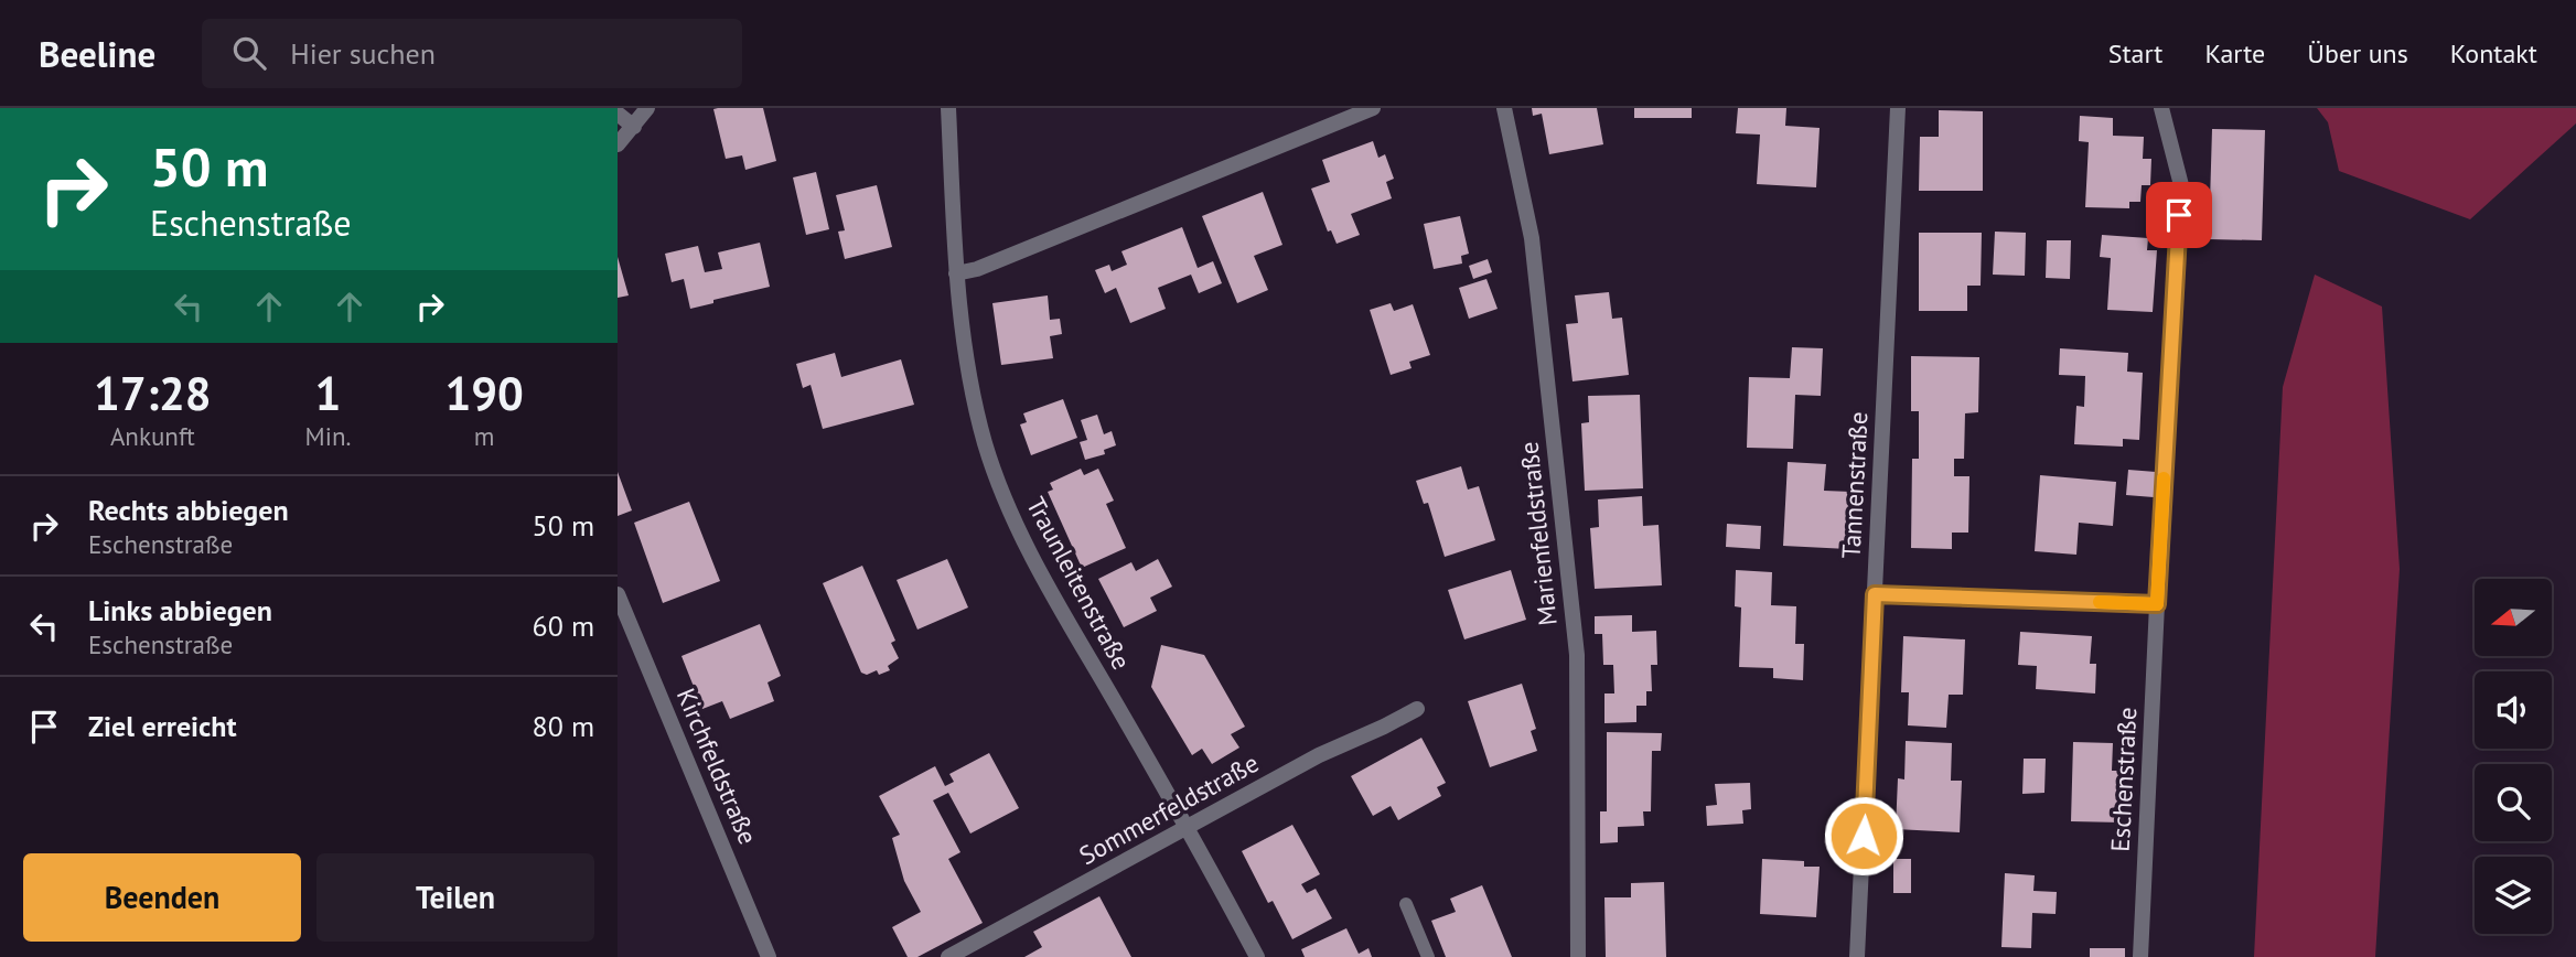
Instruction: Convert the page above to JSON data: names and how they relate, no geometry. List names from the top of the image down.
{
  "streets": {
    "street": [
      "Tannenstraße",
      "Marienfeldstraße",
      "Traunleitenstraße",
      "Kirchfeldstraße",
      "Eschenstraße",
      "Sommerfeldstraße"
    ]
  },
  "crossings": [
    ["Traunleitenstraße", "Sommerfeldstraße"]
  ],
  "north": "left",
  "page": {
    "header": "Beeline",
    "search": "Hier suchen",
    "nav": [
      "Start",
      "Karte",
      "Über uns",
      "Kontakt"
    ],
    "turn": ["50 m", "Eschenstraße"],
    "eta": [
      "17:28",
      "Ankunft",
      "1",
      "Min.",
      "190",
      "m"
    ],
    "list": [
      {
        "name": "Rechts abbiegen",
        "note": "Eschenstraße",
        "value": "50 m"
      },
      {
        "name": "Links abbiegen",
        "note": "Eschenstraße",
        "value": "60 m"
      },
      {
        "name": "Ziel erreicht",
        "value": "80 m"
      }
    ],
    "buttons": ["Beenden", "Teilen"]
  }
}
